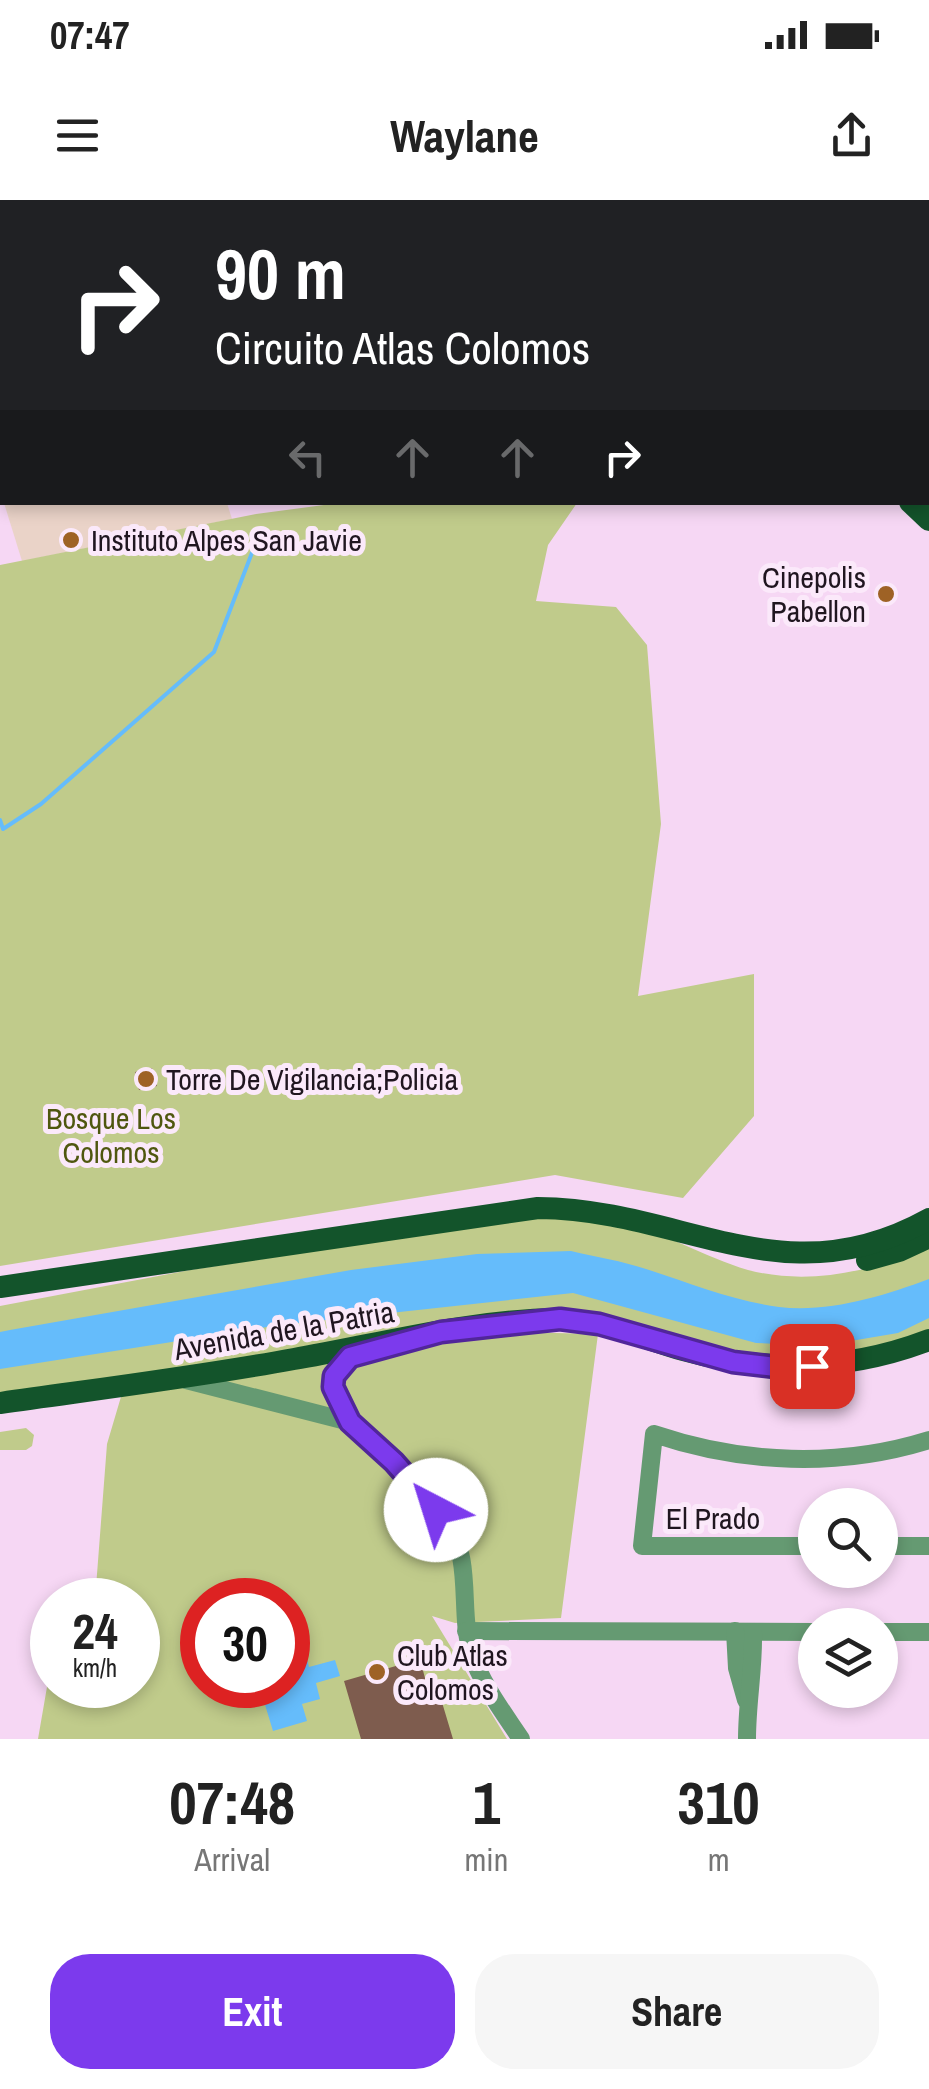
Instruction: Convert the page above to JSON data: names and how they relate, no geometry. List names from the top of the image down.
{
  "streets": {
    "main road": ["Avenida de la Patria"],
    "street": ["El Prado"]
  },
  "parks": ["Bosque Los Colomos"],
  "places": [
    "Instituto Alpes San Javie",
    "Cinepolis Pabellon",
    "Torre De Vigilancia;Policia",
    "Club Atlas Colomos"
  ],
  "page": {
    "status": "07:47",
    "header": "Waylane",
    "turn": ["90 m", "Circuito Atlas Colomos"],
    "speed": "24 km/h",
    "limit": "30",
    "eta": [
      "07:48",
      "Arrival",
      "1",
      "min",
      "310",
      "m"
    ],
    "buttons": ["Exit", "Share"]
  }
}
